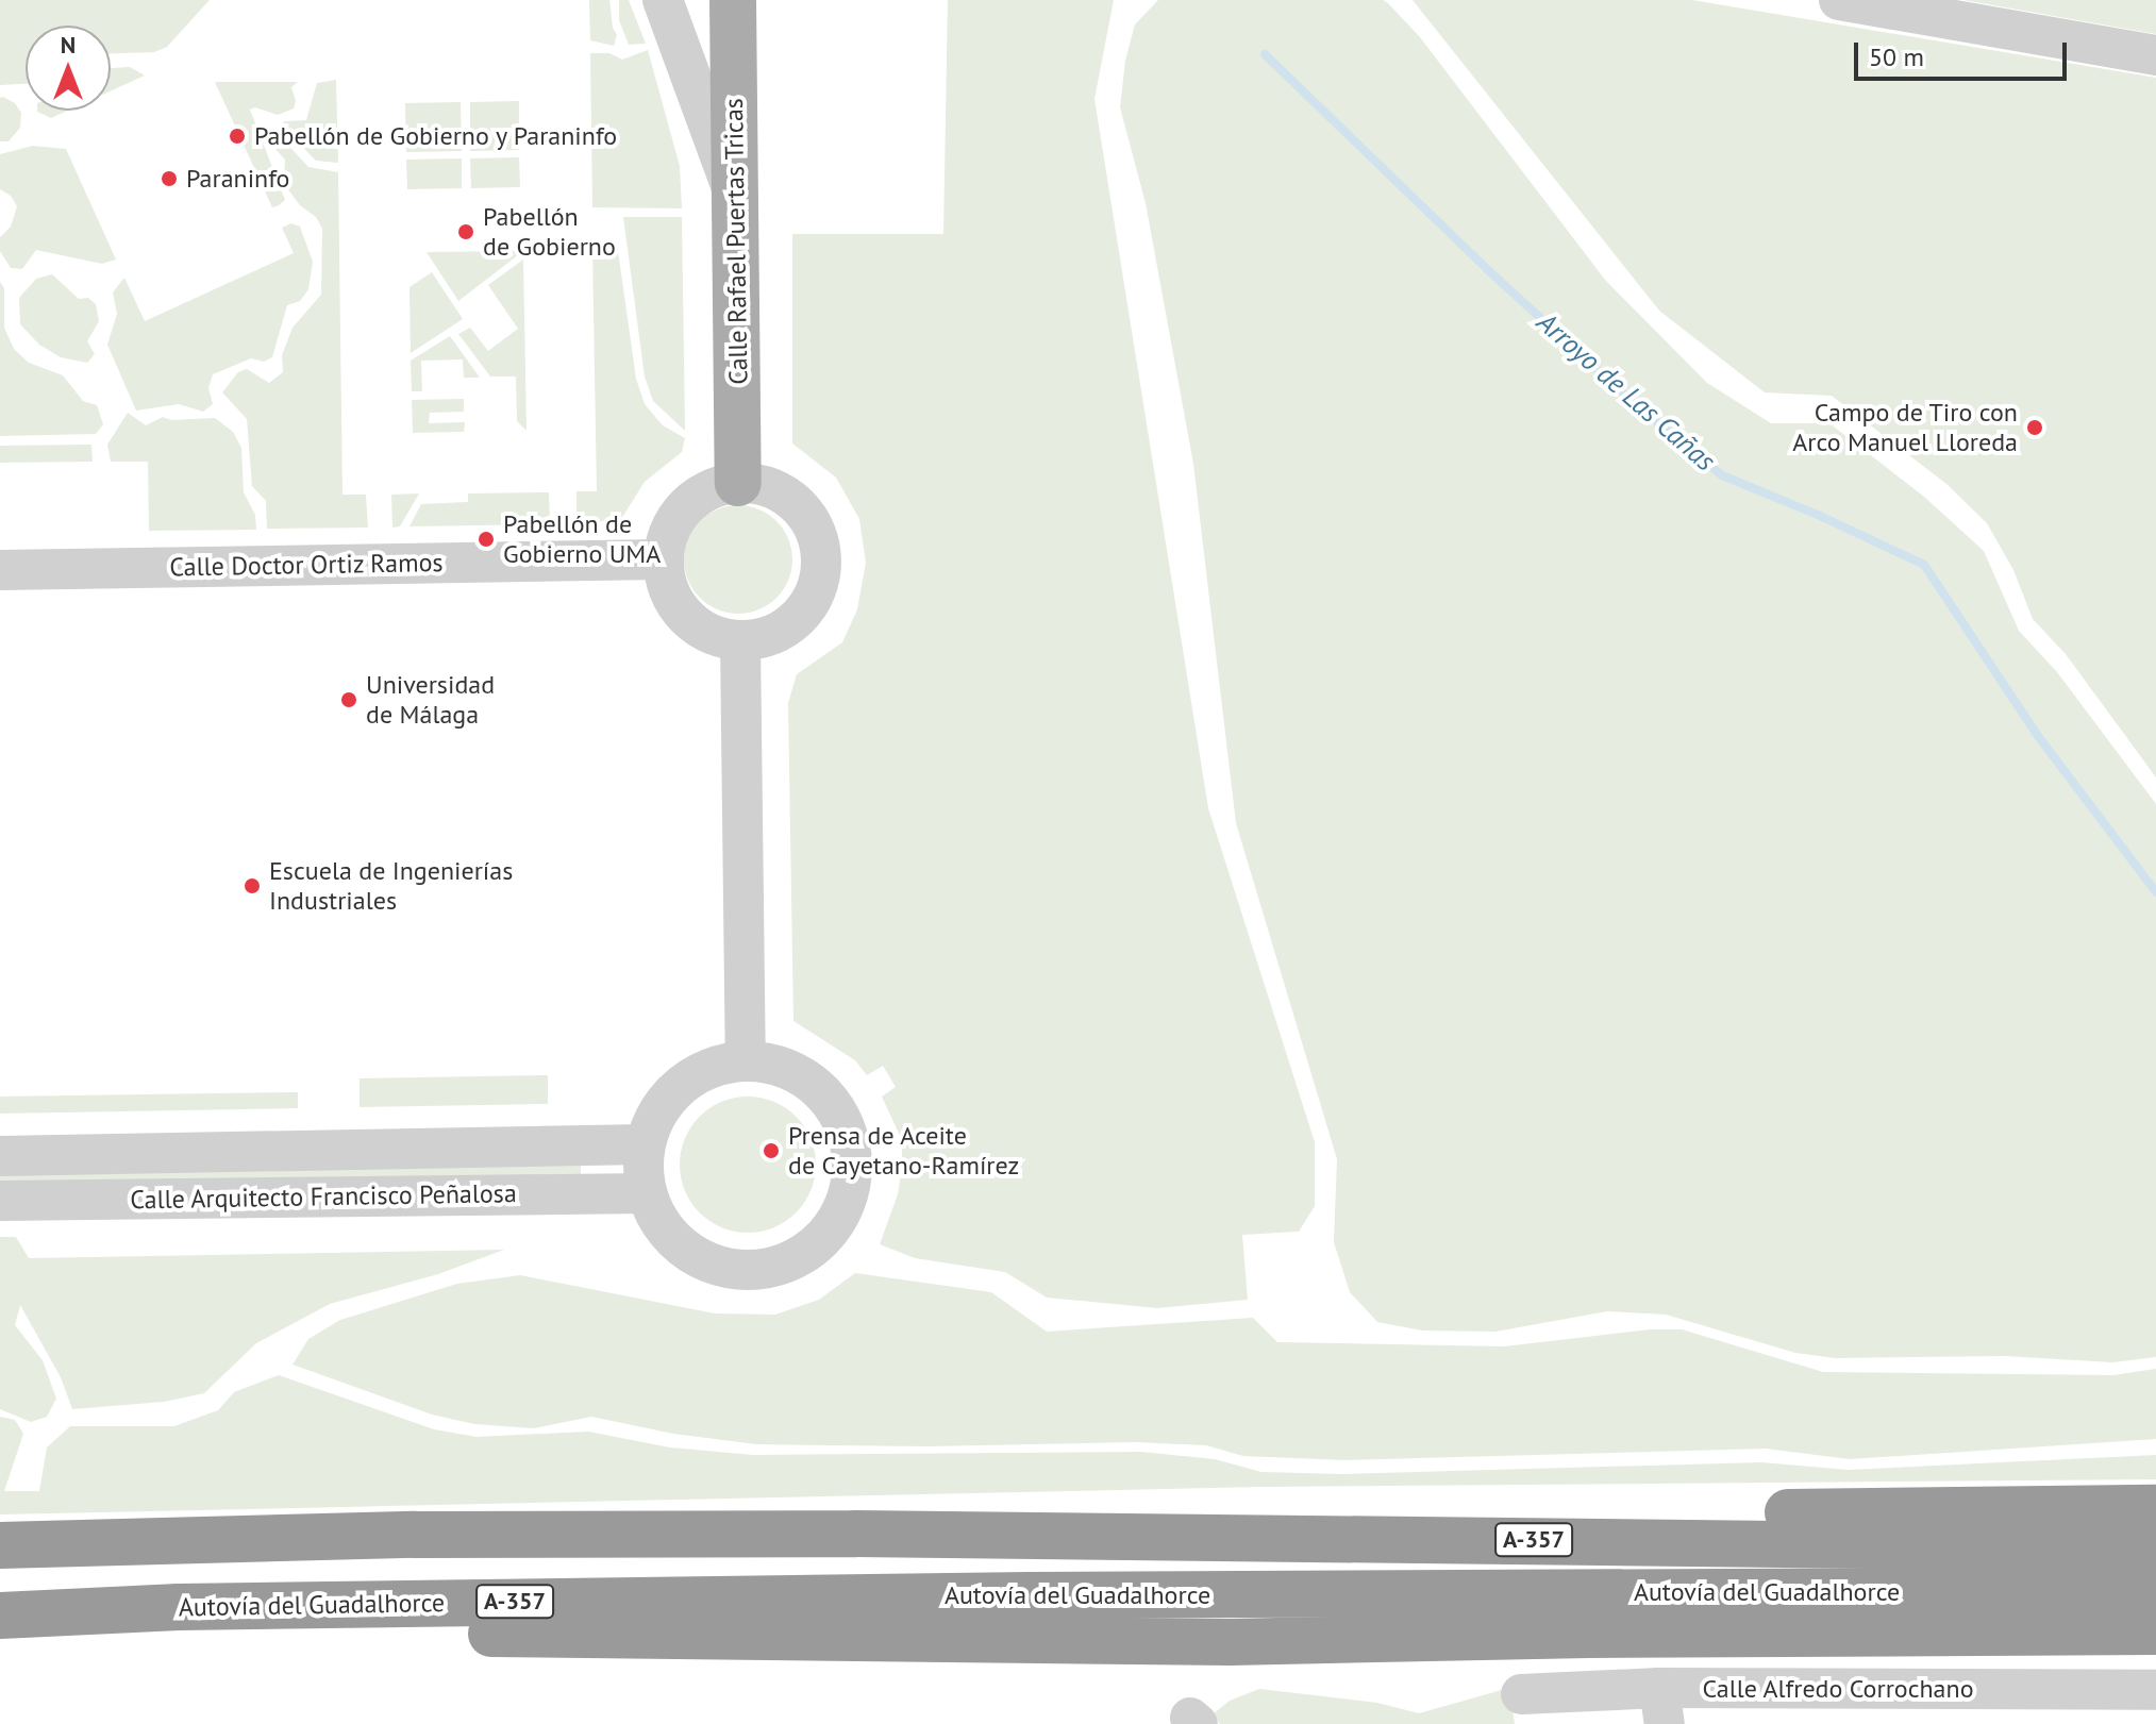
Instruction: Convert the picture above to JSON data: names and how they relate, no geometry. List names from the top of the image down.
{
  "streets": {
    "highway": ["A-357", "Autovía del Guadalhorce"],
    "main road": ["Calle Rafael Puertas Tricas"],
    "street": ["Calle Doctor Ortiz Ramos", "Calle Arquitecto Francisco Peñalosa", "Calle Alfredo Corrochano"]
  },
  "crossings": [
    ["Calle Rafael Puertas Tricas", "Calle Doctor Ortiz Ramos"]
  ],
  "water": ["Arroyo de Las Cañas"],
  "places": [
    "Pabellón de Gobierno y Paraninfo",
    "Paraninfo",
    "Pabellón de Gobierno",
    "Campo de Tiro con Arco Manuel Lloreda",
    "Pabellón de Gobierno UMA",
    "Universidad de Málaga",
    "Escuela de Ingenierías Industriales",
    "Prensa de Aceite de Cayetano-Ramírez"
  ],
  "scale_bar": "50 m",
  "north": "top"
}
